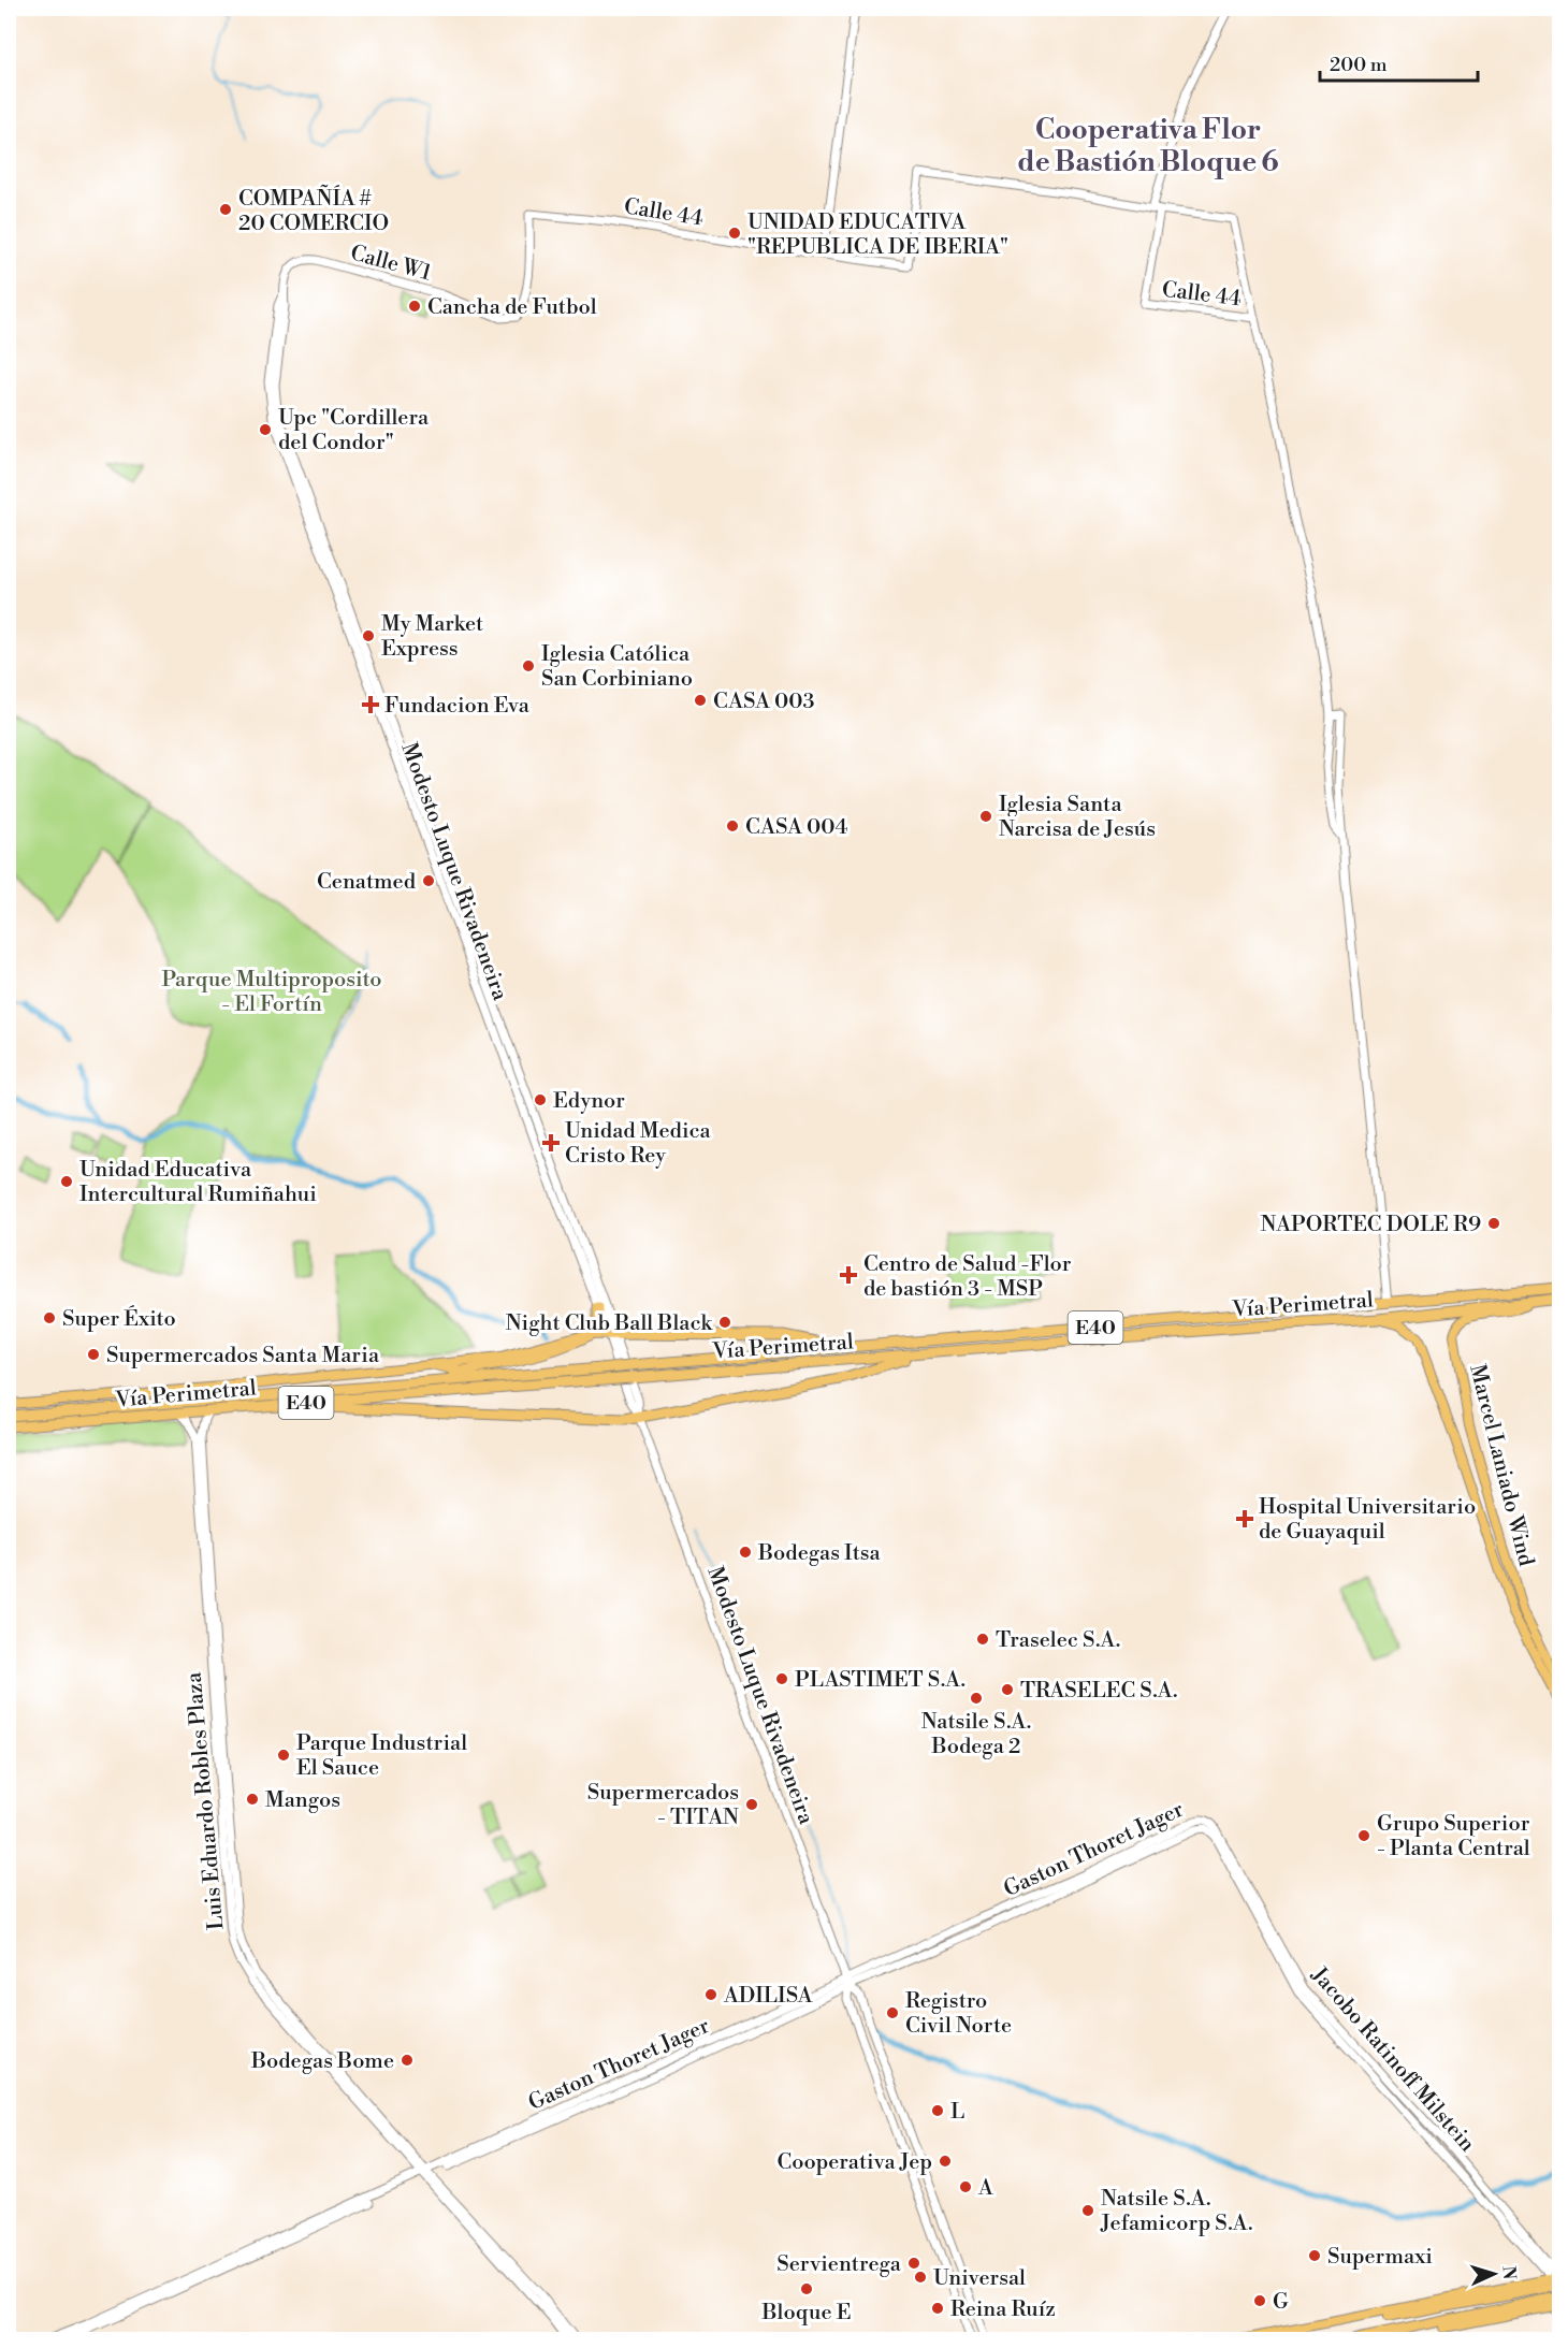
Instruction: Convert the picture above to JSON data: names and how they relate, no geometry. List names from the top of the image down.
{
  "streets": {
    "highway": ["Vía Perimetral", "E40"],
    "main road": ["Marcel Laniado Wind"],
    "street": [
      "Calle 44",
      "Calle W1",
      "Modesto Luque Rivadeneira",
      "Luis Eduardo Robles Plaza",
      "Gaston Thoret Jager",
      "Jacobo Ratinoff Milstein"
    ]
  },
  "crossings": [
    ["Calle 44", "Calle W1"],
    ["Calle W1", "Modesto Luque Rivadeneira"],
    ["Modesto Luque Rivadeneira", "Gaston Thoret Jager"],
    ["Vía Perimetral", "Marcel Laniado Wind"],
    ["Vía Perimetral", "Luis Eduardo Robles Plaza"],
    ["Luis Eduardo Robles Plaza", "Gaston Thoret Jager"],
    ["Gaston Thoret Jager", "Jacobo Ratinoff Milstein"]
  ],
  "districts": ["Cooperativa Flor de Bastión Bloque 6"],
  "parks": ["Parque Multiproposito - El Fortín"],
  "places": {
    "other": [
      "COMPAÑÍA # 20 COMERCIO",
      "UNIDAD EDUCATIVA \"REPUBLICA DE IBERIA\"",
      "Cancha de Futbol",
      "Upc \"Cordillera del Condor\"",
      "My Market Express",
      "Iglesia Católica San Corbiniano",
      "CASA 003",
      "Iglesia Santa Narcisa de Jesús",
      "CASA 004",
      "Cenatmed",
      "Edynor",
      "Unidad Educativa Intercultural Rumiñahui",
      "NAPORTEC DOLE R9",
      "Super Éxito",
      "Night Club Ball Black",
      "Supermercados Santa Maria",
      "Bodegas Itsa",
      "Traselec S.A.",
      "PLASTIMET S.A.",
      "TRASELEC S.A.",
      "Natsile S.A. Bodega 2",
      "Parque Industrial El Sauce",
      "Mangos",
      "Supermercados - TITAN",
      "Grupo Superior - Planta Central",
      "ADILISA",
      "Registro Civil Norte",
      "Bodegas Bome",
      "L",
      "Cooperativa Jep",
      "A",
      "Natsile S.A. Jefamicorp S.A.",
      "Supermaxi",
      "Servientrega",
      "Universal",
      "Bloque E",
      "G",
      "Reina Ruíz"
    ],
    "health": [
      "Fundacion Eva",
      "Unidad Medica Cristo Rey",
      "Centro de Salud -Flor de bastión 3 - MSP",
      "Hospital Universitario de Guayaquil"
    ]
  },
  "scale_bar": "200 m",
  "north": "right"
}
